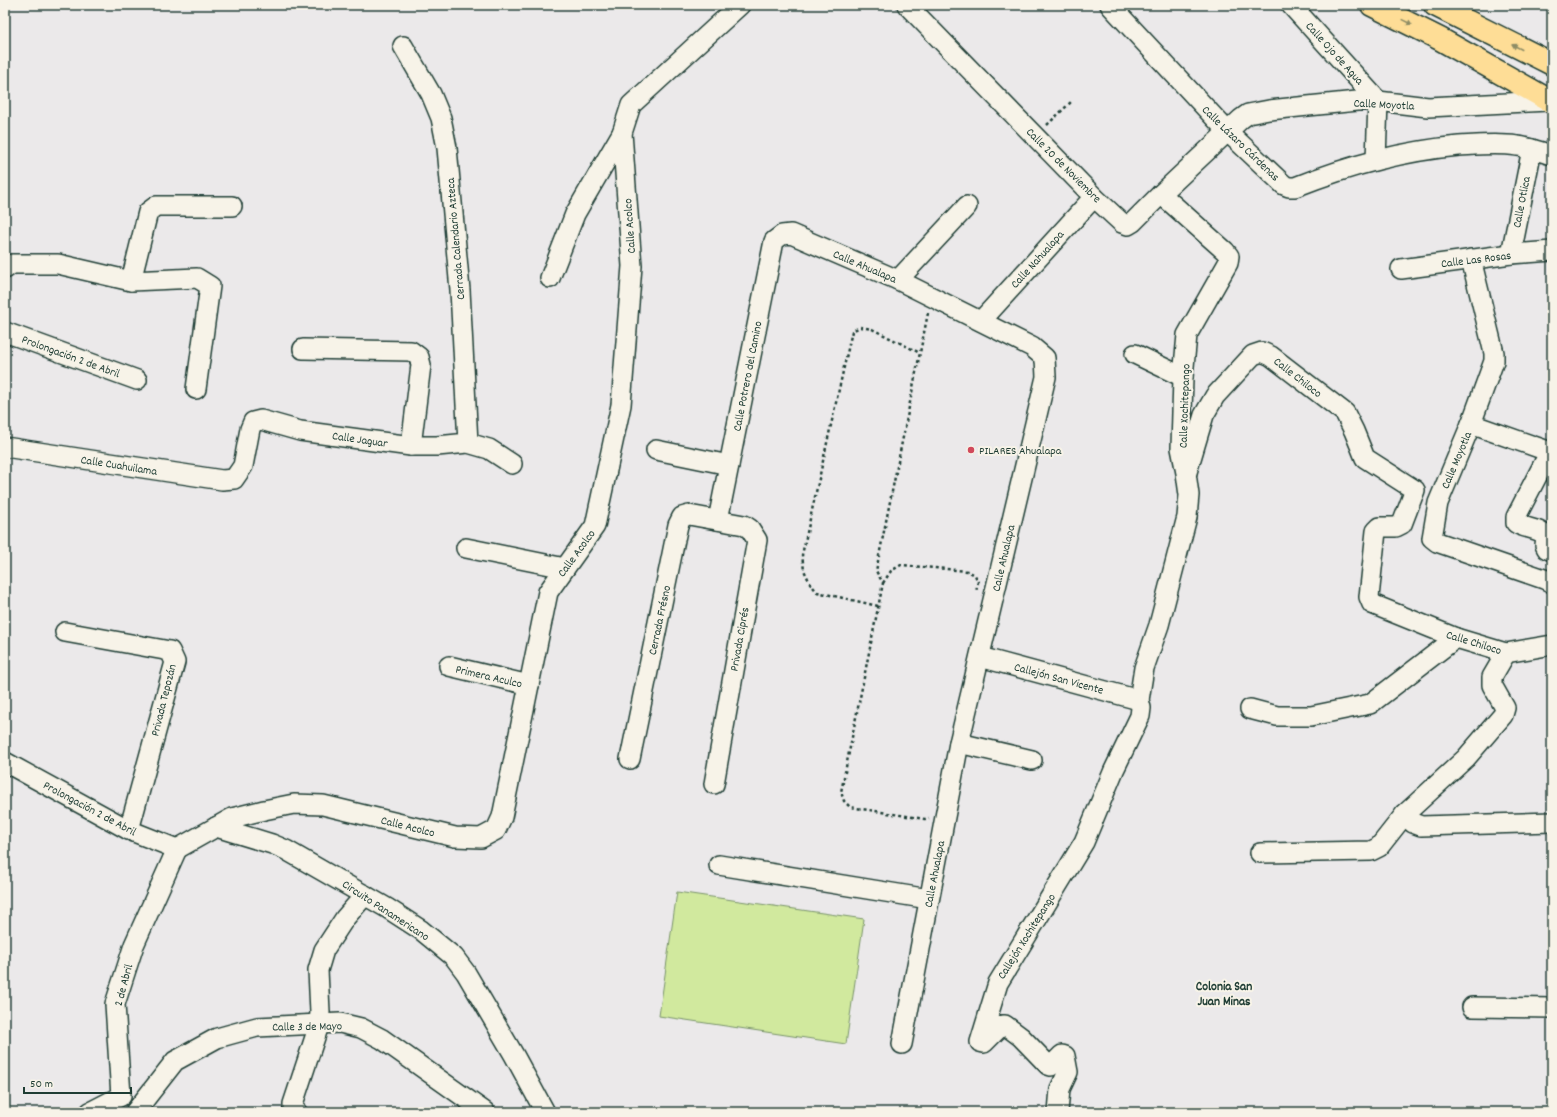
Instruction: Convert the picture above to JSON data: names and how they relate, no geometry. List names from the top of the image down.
{
  "streets": {
    "street": [
      "Calle Ojo de Agua",
      "Calle Moyotla",
      "Calle Lázaro Cárdenas",
      "Calle 20 de Noviembre",
      "Calle Otlica",
      "Calle Acolco",
      "Cerrada Calendario Azteca",
      "Calle Nahualapa",
      "Calle Las Rosas",
      "Calle Ahualapa",
      "Prolongación 2 de Abril",
      "Calle Potrero del Camino",
      "Calle Chiloco",
      "Calle Xochitepango",
      "Calle Jaguar",
      "Calle Cuahuilama",
      "Cerrada Frésno",
      "Privada Ciprés",
      "Primera Aculco",
      "Callejón San Vicente",
      "Privada Tepozán",
      "Circuito Panamericano",
      "Callejón Xochitepango",
      "2 de Abril",
      "Calle 3 de Mayo"
    ]
  },
  "crossings": [
    ["Calle Ojo de Agua", "Calle Moyotla"],
    ["Calle Moyotla", "Calle Lázaro Cárdenas"],
    ["Calle Moyotla", "Calle 20 de Noviembre"],
    ["Calle Moyotla", "Calle Las Rosas"],
    ["Calle Moyotla", "Calle Chiloco"],
    ["Calle Lázaro Cárdenas", "Calle 20 de Noviembre"],
    ["Calle Lázaro Cárdenas", "Calle Otlica"],
    ["Calle 20 de Noviembre", "Calle Nahualapa"],
    ["Calle 20 de Noviembre", "Calle Xochitepango"],
    ["Calle Otlica", "Calle Las Rosas"],
    ["Calle Acolco", "Prolongación 2 de Abril"],
    ["Calle Acolco", "Primera Aculco"],
    ["Calle Acolco", "Circuito Panamericano"],
    ["Calle Acolco", "2 de Abril"],
    ["Cerrada Calendario Azteca", "Calle Jaguar"],
    ["Calle Nahualapa", "Calle Ahualapa"],
    ["Calle Ahualapa", "Calle Potrero del Camino"],
    ["Calle Ahualapa", "Callejón San Vicente"],
    ["Prolongación 2 de Abril", "Privada Tepozán"],
    ["Prolongación 2 de Abril", "2 de Abril"],
    ["Calle Potrero del Camino", "Cerrada Frésno"],
    ["Calle Potrero del Camino", "Privada Ciprés"],
    ["Calle Chiloco", "Calle Xochitepango"],
    ["Calle Xochitepango", "Callejón San Vicente"],
    ["Calle Xochitepango", "Callejón Xochitepango"],
    ["Calle Jaguar", "Calle Cuahuilama"],
    ["Cerrada Frésno", "Privada Ciprés"],
    ["Callejón San Vicente", "Callejón Xochitepango"]
  ],
  "districts": ["Colonia San Juan Minas"],
  "places": ["PILARES Ahualapa"],
  "scale_bar": "50 m"
}
